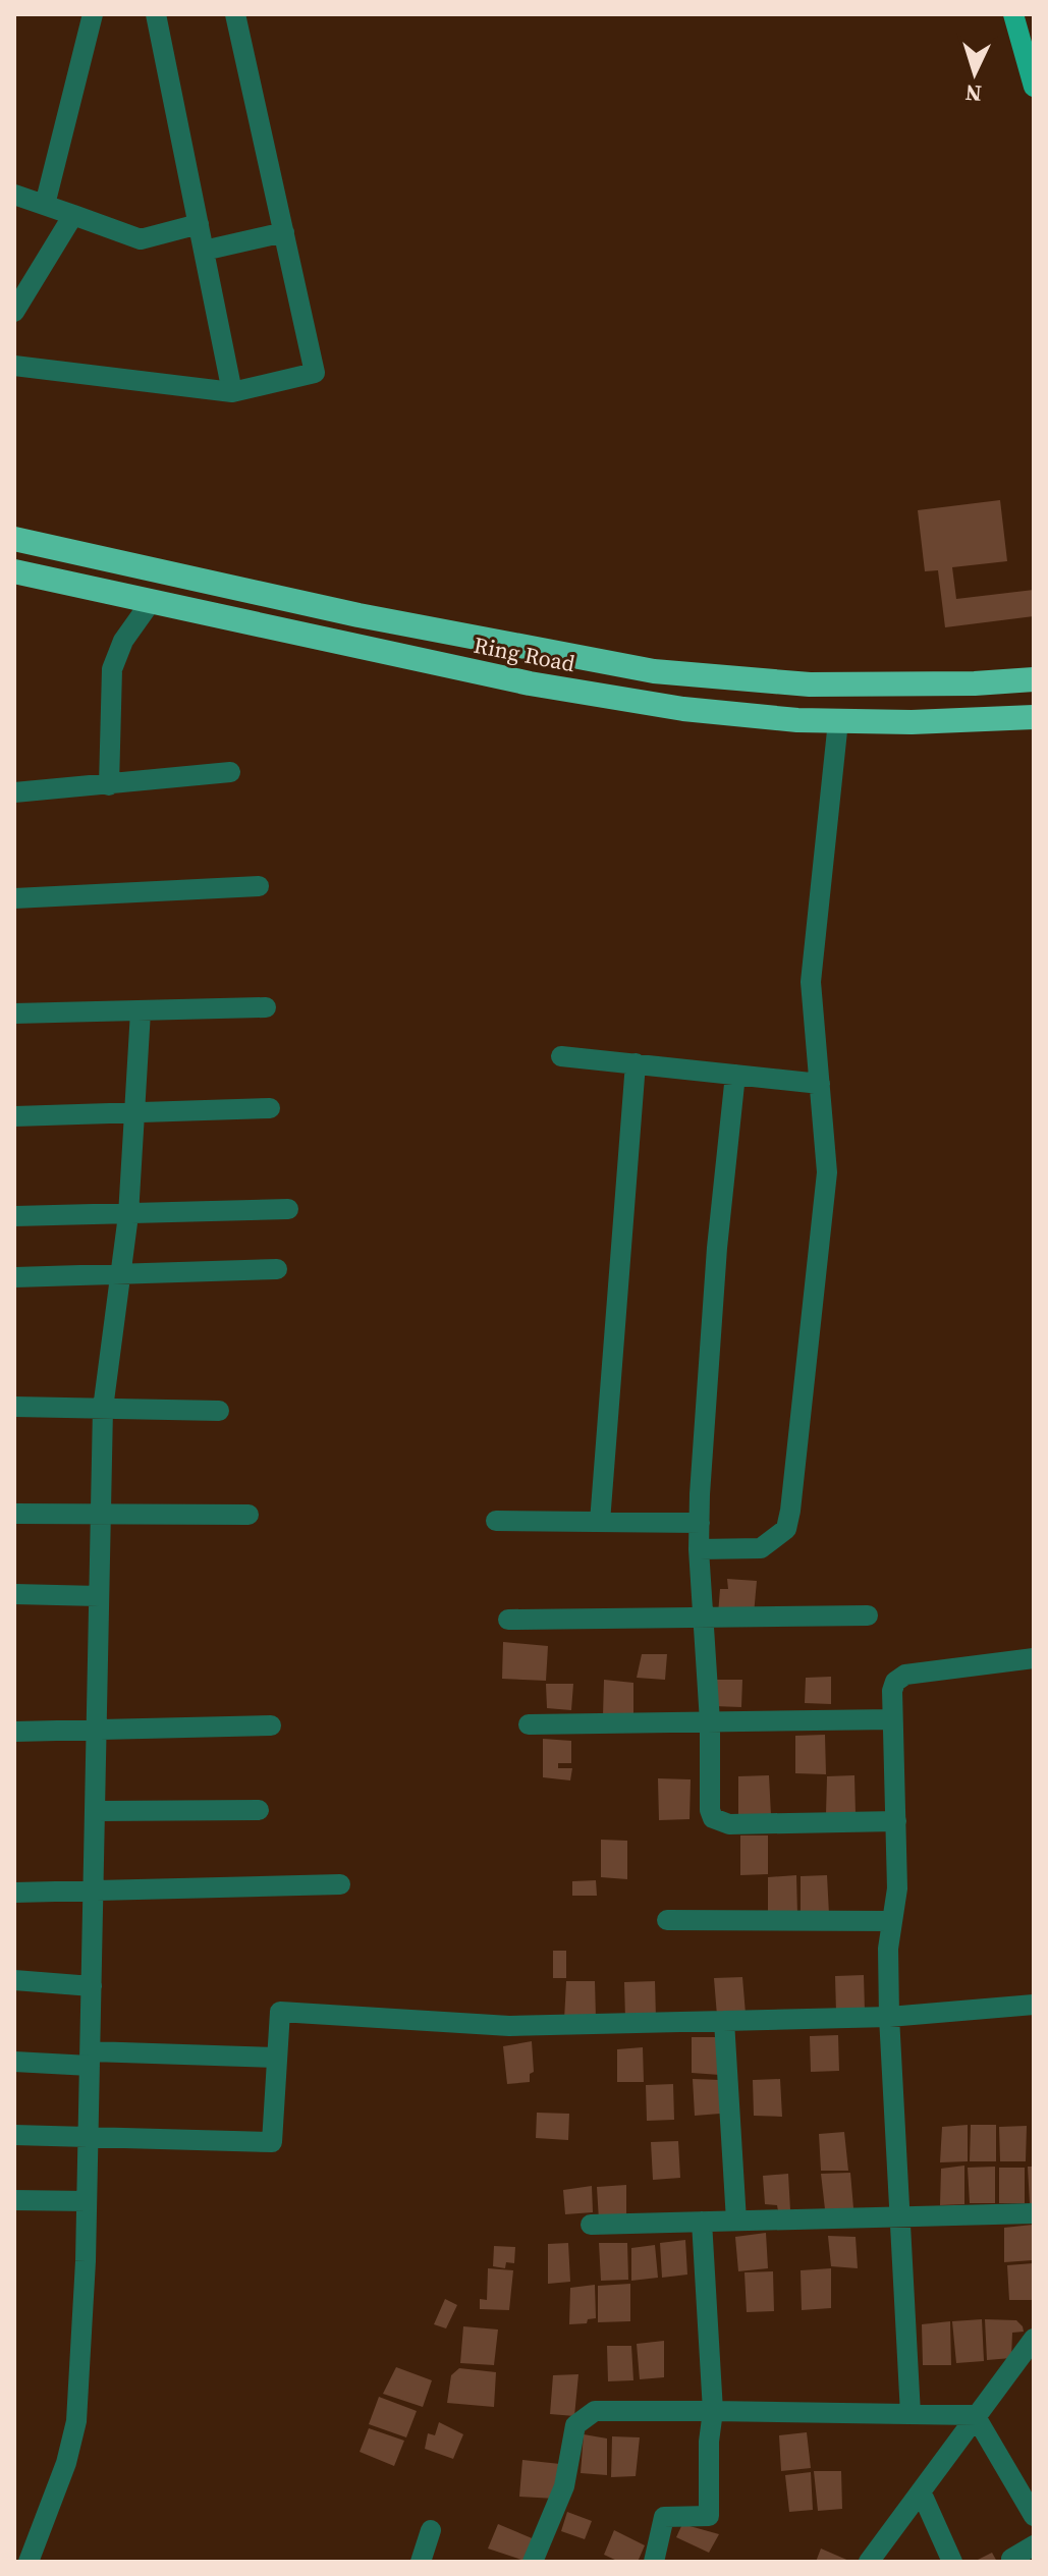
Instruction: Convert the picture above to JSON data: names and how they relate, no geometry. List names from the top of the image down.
{
  "streets": {
    "highway": ["Ring Road"]
  },
  "north": "bottom"
}
